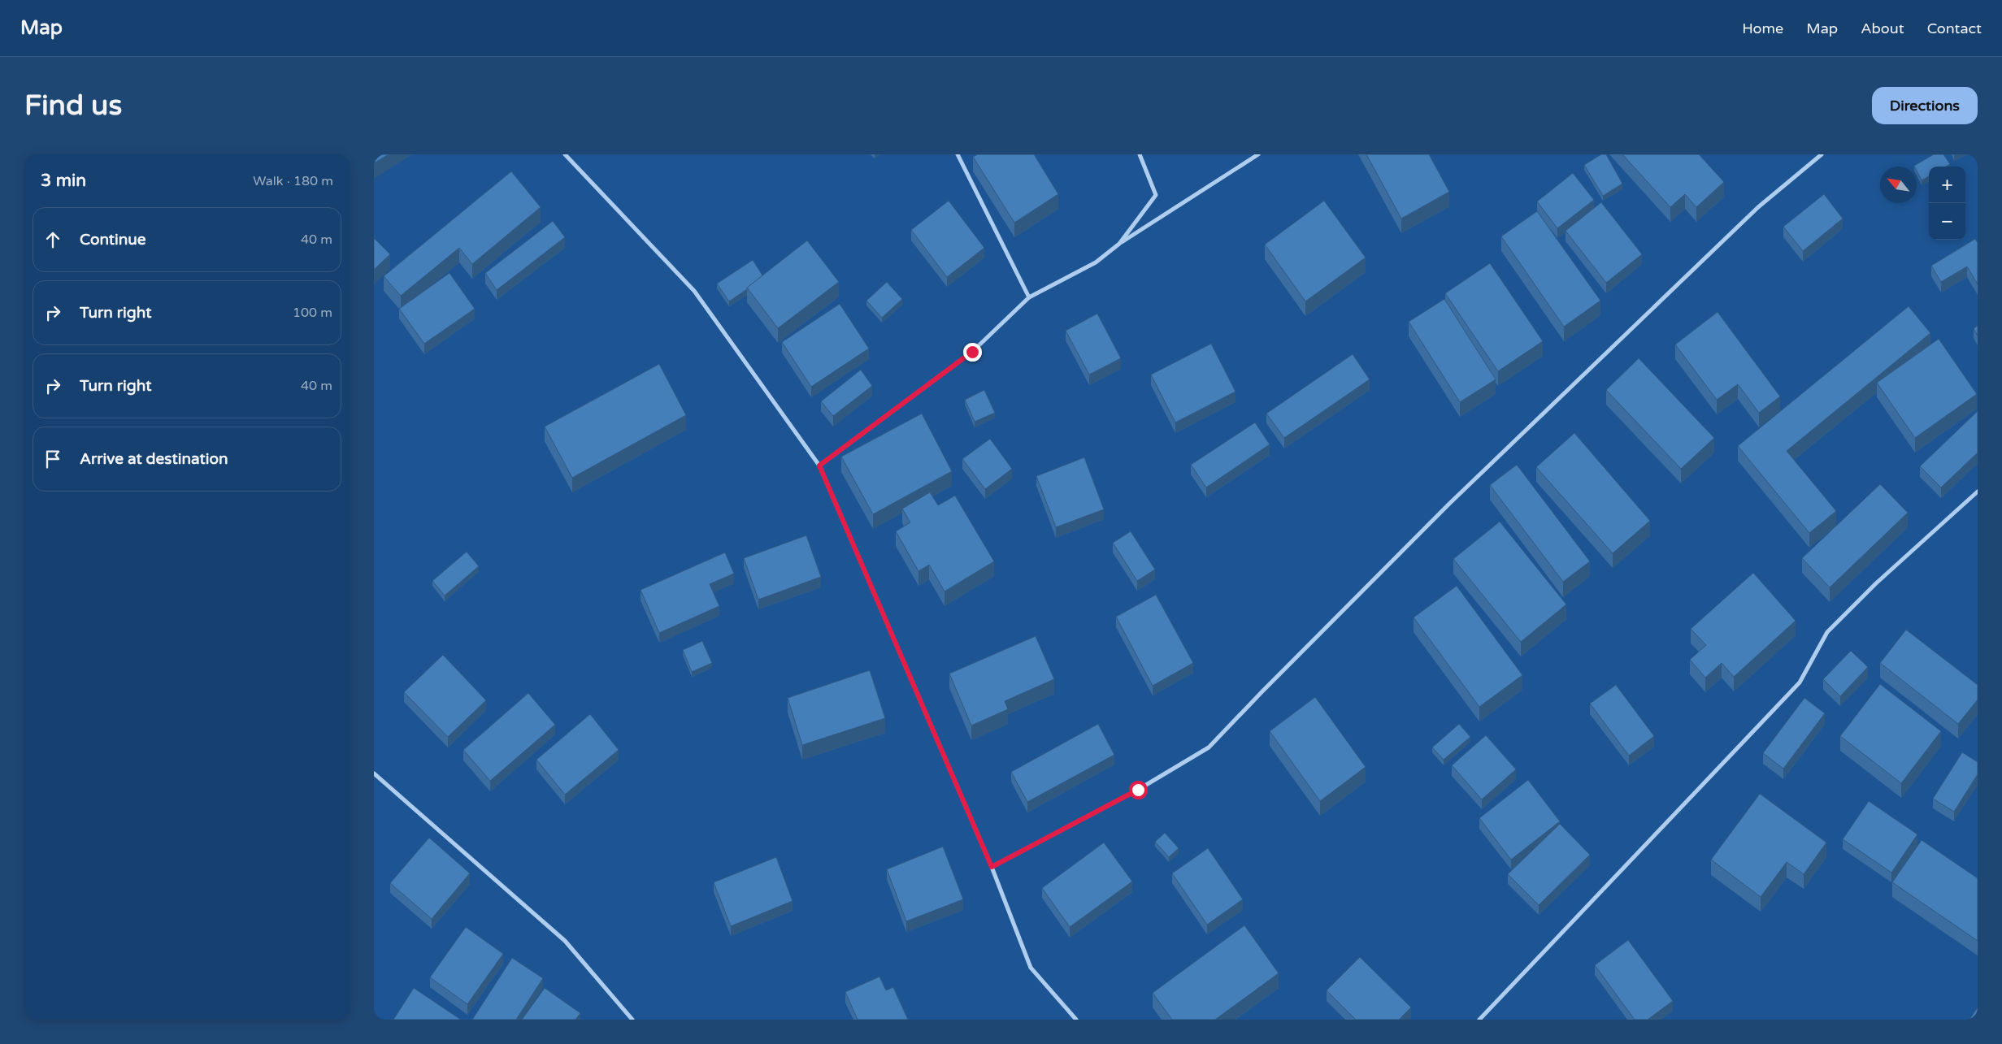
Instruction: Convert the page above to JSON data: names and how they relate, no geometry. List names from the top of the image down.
{
  "north": "top left",
  "page": {
    "header": "Map",
    "nav": [
      "Home",
      "Map",
      "About",
      "Contact"
    ],
    "buttons": "Directions",
    "title": "Find us",
    "heading": ["3 min", "Walk · 180 m"],
    "map_buttons": ["+", "−"],
    "list": [
      ["Continue", "40 m"],
      ["Turn right", "100 m"],
      ["Turn right", "40 m"],
      "Arrive at destination"
    ]
  }
}
